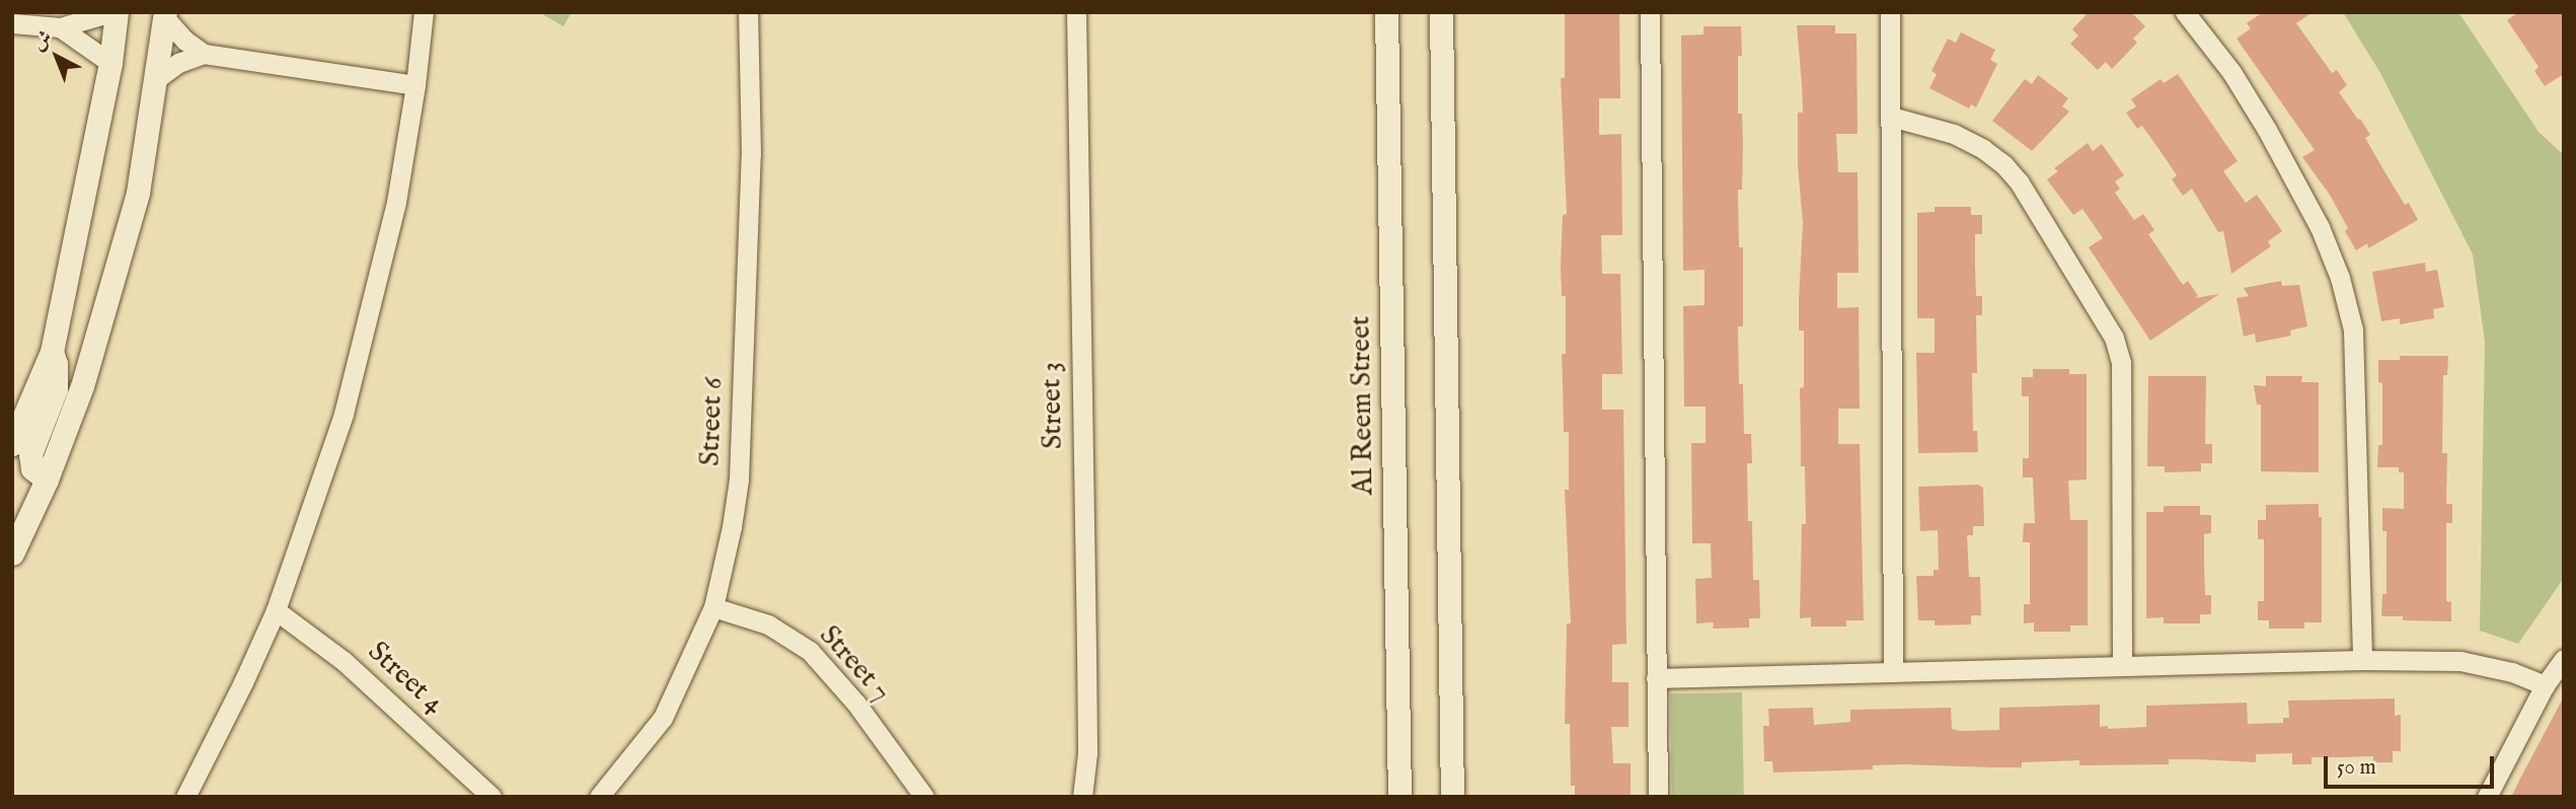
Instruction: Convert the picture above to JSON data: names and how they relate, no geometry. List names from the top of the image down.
{
  "streets": {
    "street": [
      "Street 3",
      "Al Reem Street",
      "Street 6",
      "Street 7",
      "Street 4"
    ]
  },
  "crossings": [
    ["Street 6", "Street 7"]
  ],
  "scale_bar": "50 m",
  "north": "top left"
}
